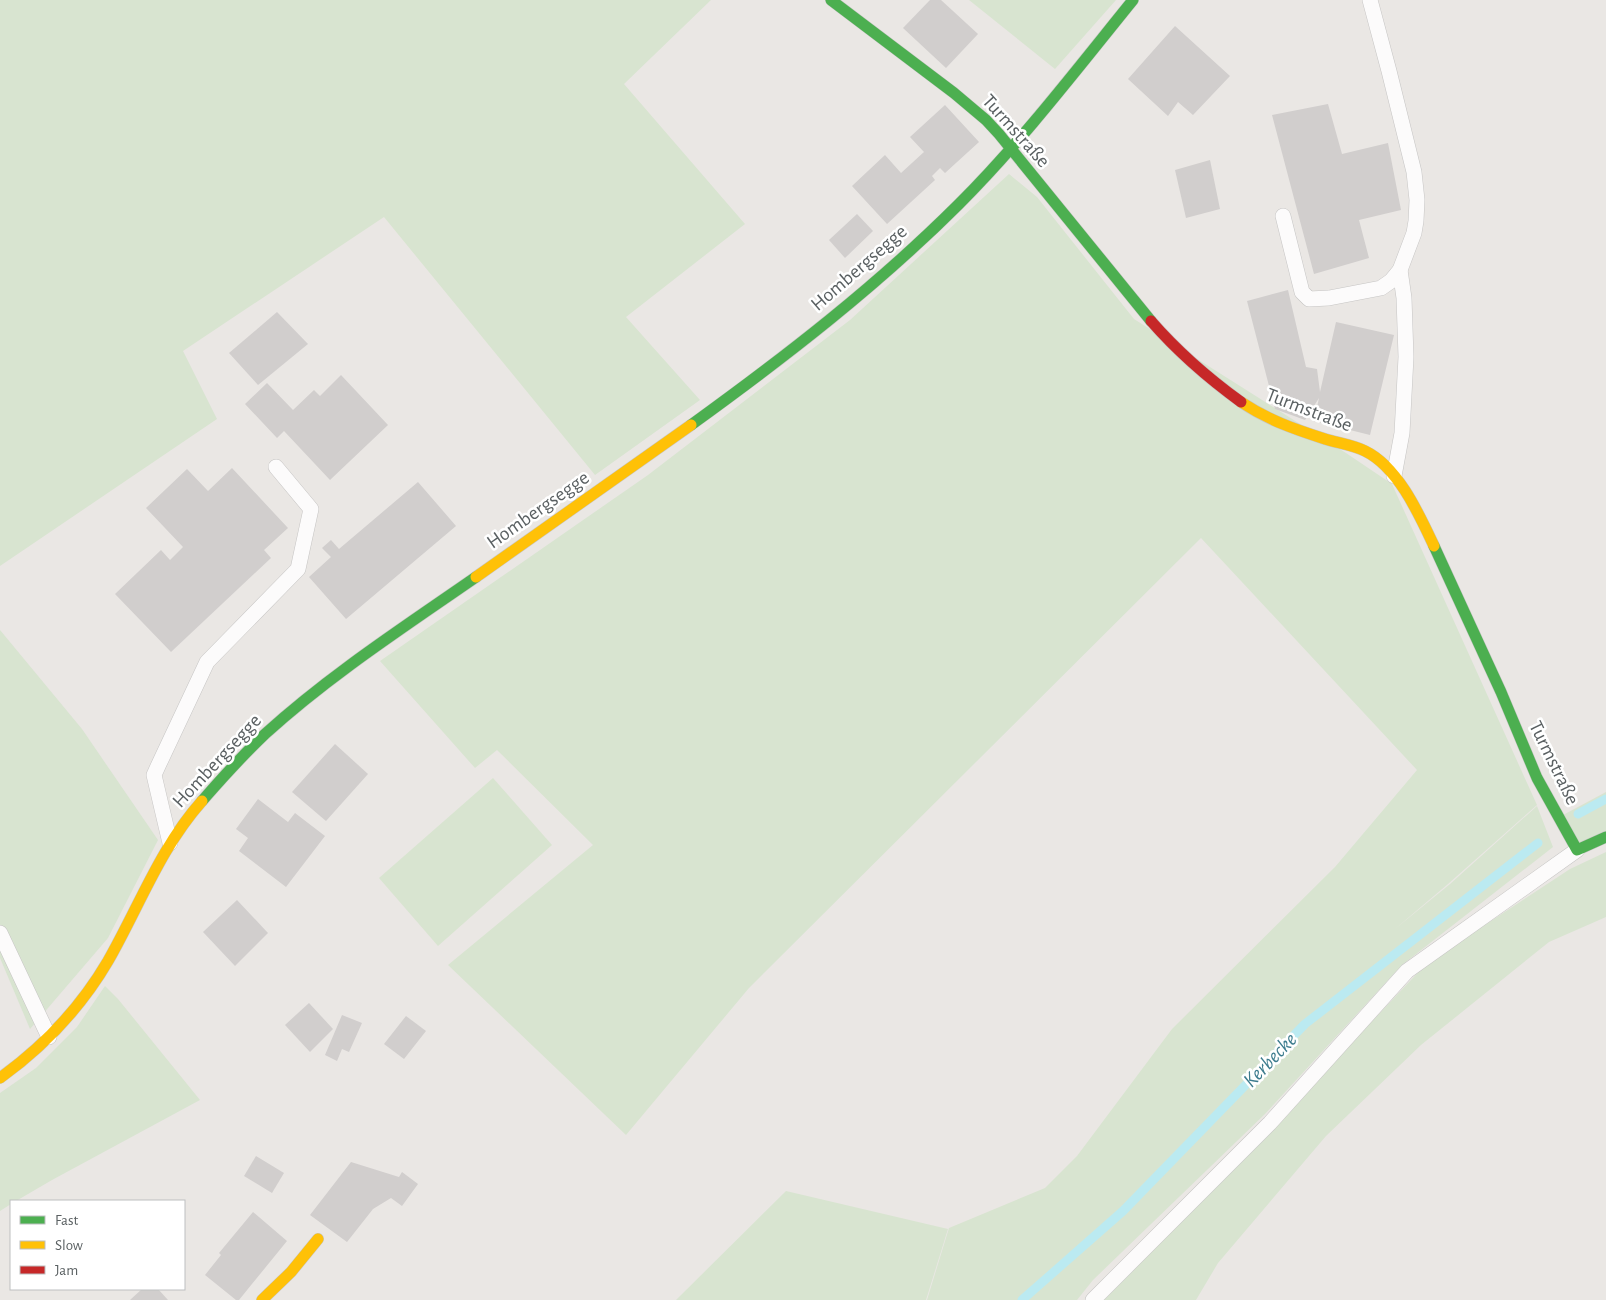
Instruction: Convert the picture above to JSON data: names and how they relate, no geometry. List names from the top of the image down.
{
  "streets": {
    "street": ["Turmstraße", "Hombergsegge"]
  },
  "crossings": [
    ["Turmstraße", "Hombergsegge"]
  ],
  "water": ["Kerbecke"],
  "legend": ["Fast", "Slow", "Jam"]
}
